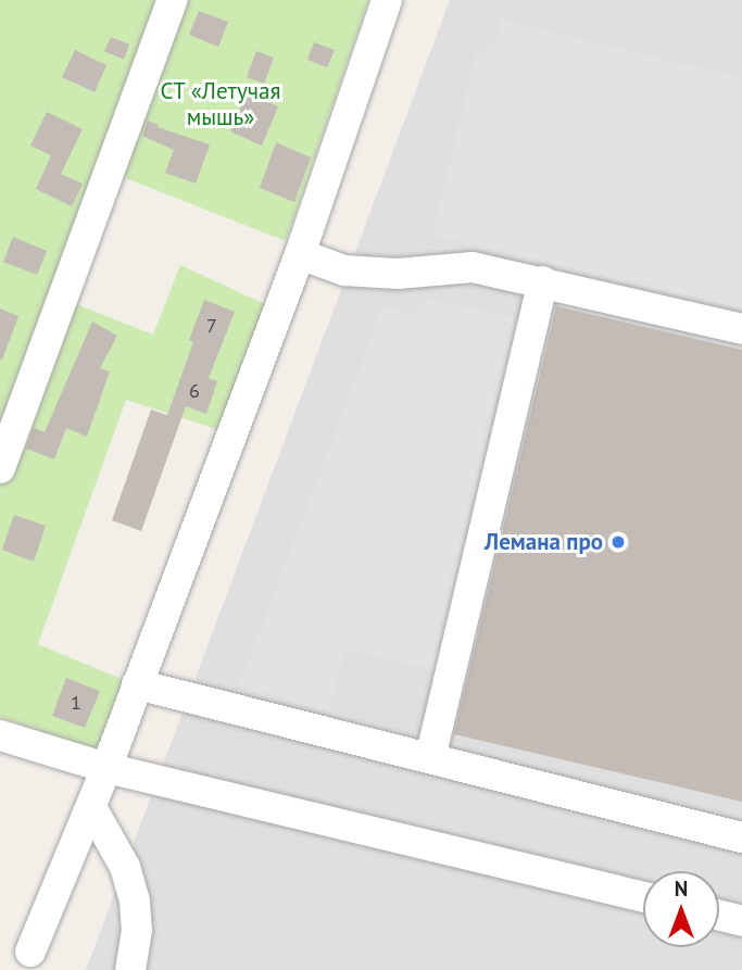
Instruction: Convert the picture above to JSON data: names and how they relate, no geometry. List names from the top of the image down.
{
  "parks": ["СТ «Летучая мышь»"],
  "places": ["Лемана про"],
  "house_numbers": ["7", "6", "1"],
  "north": "top"
}
